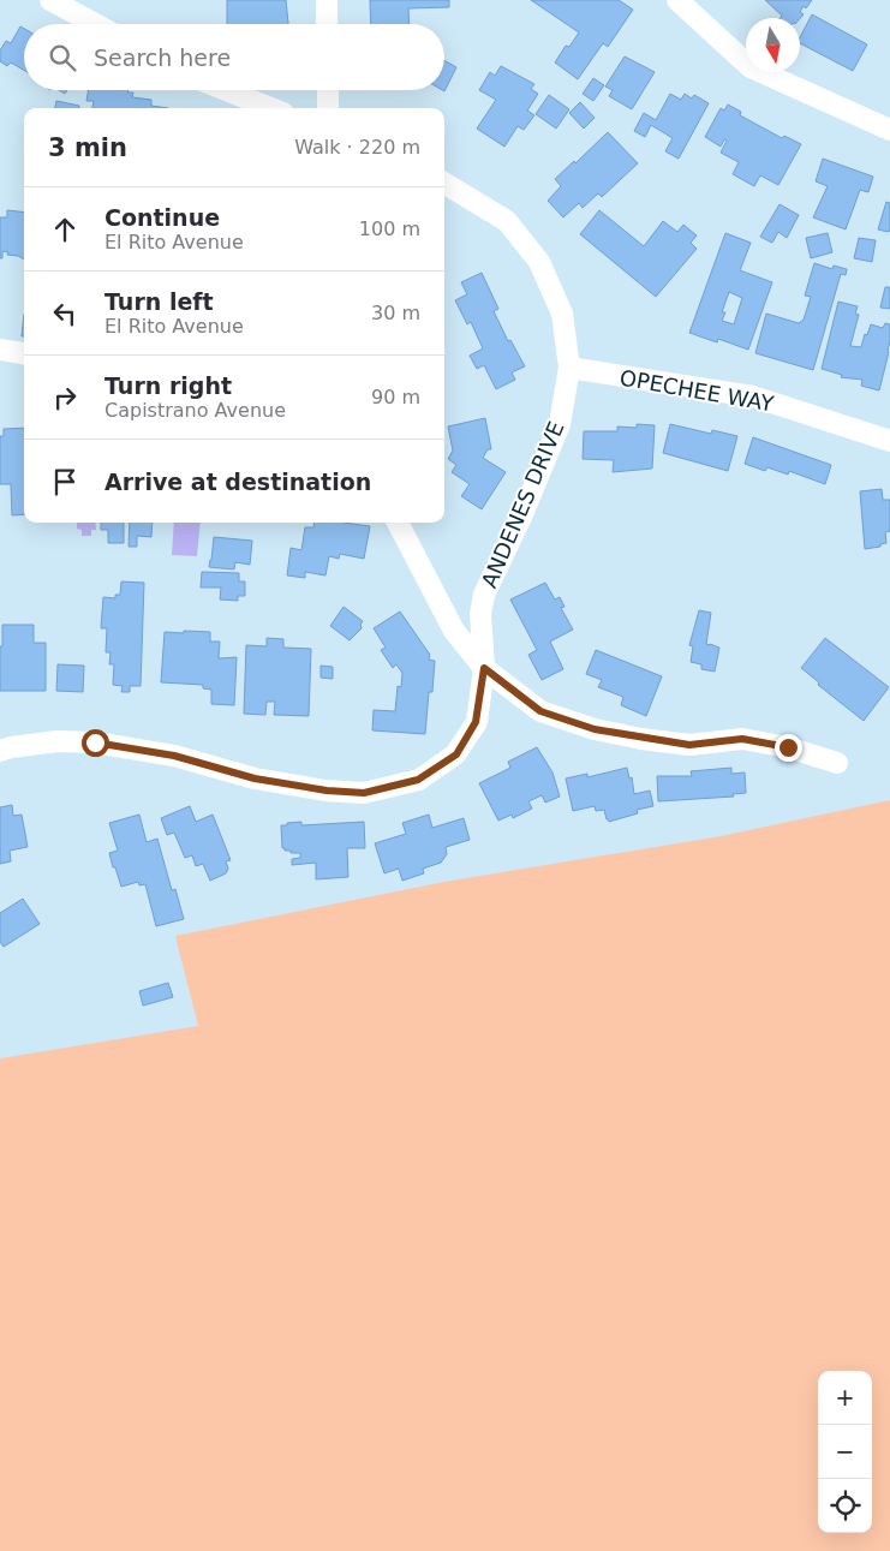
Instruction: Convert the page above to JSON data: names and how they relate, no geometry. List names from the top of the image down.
{
  "streets": {
    "street": ["OPECHEE WAY", "ANDENES DRIVE"]
  },
  "crossings": [
    ["OPECHEE WAY", "ANDENES DRIVE"]
  ],
  "north": "bottom",
  "page": {
    "search": "Search here",
    "heading": ["3 min", "Walk · 220 m"],
    "list": [
      ["Continue", "El Rito Avenue", "100 m"],
      ["Turn left", "El Rito Avenue", "30 m"],
      ["Turn right", "Capistrano Avenue", "90 m"],
      "Arrive at destination"
    ],
    "map_buttons": ["+", "−"]
  }
}
